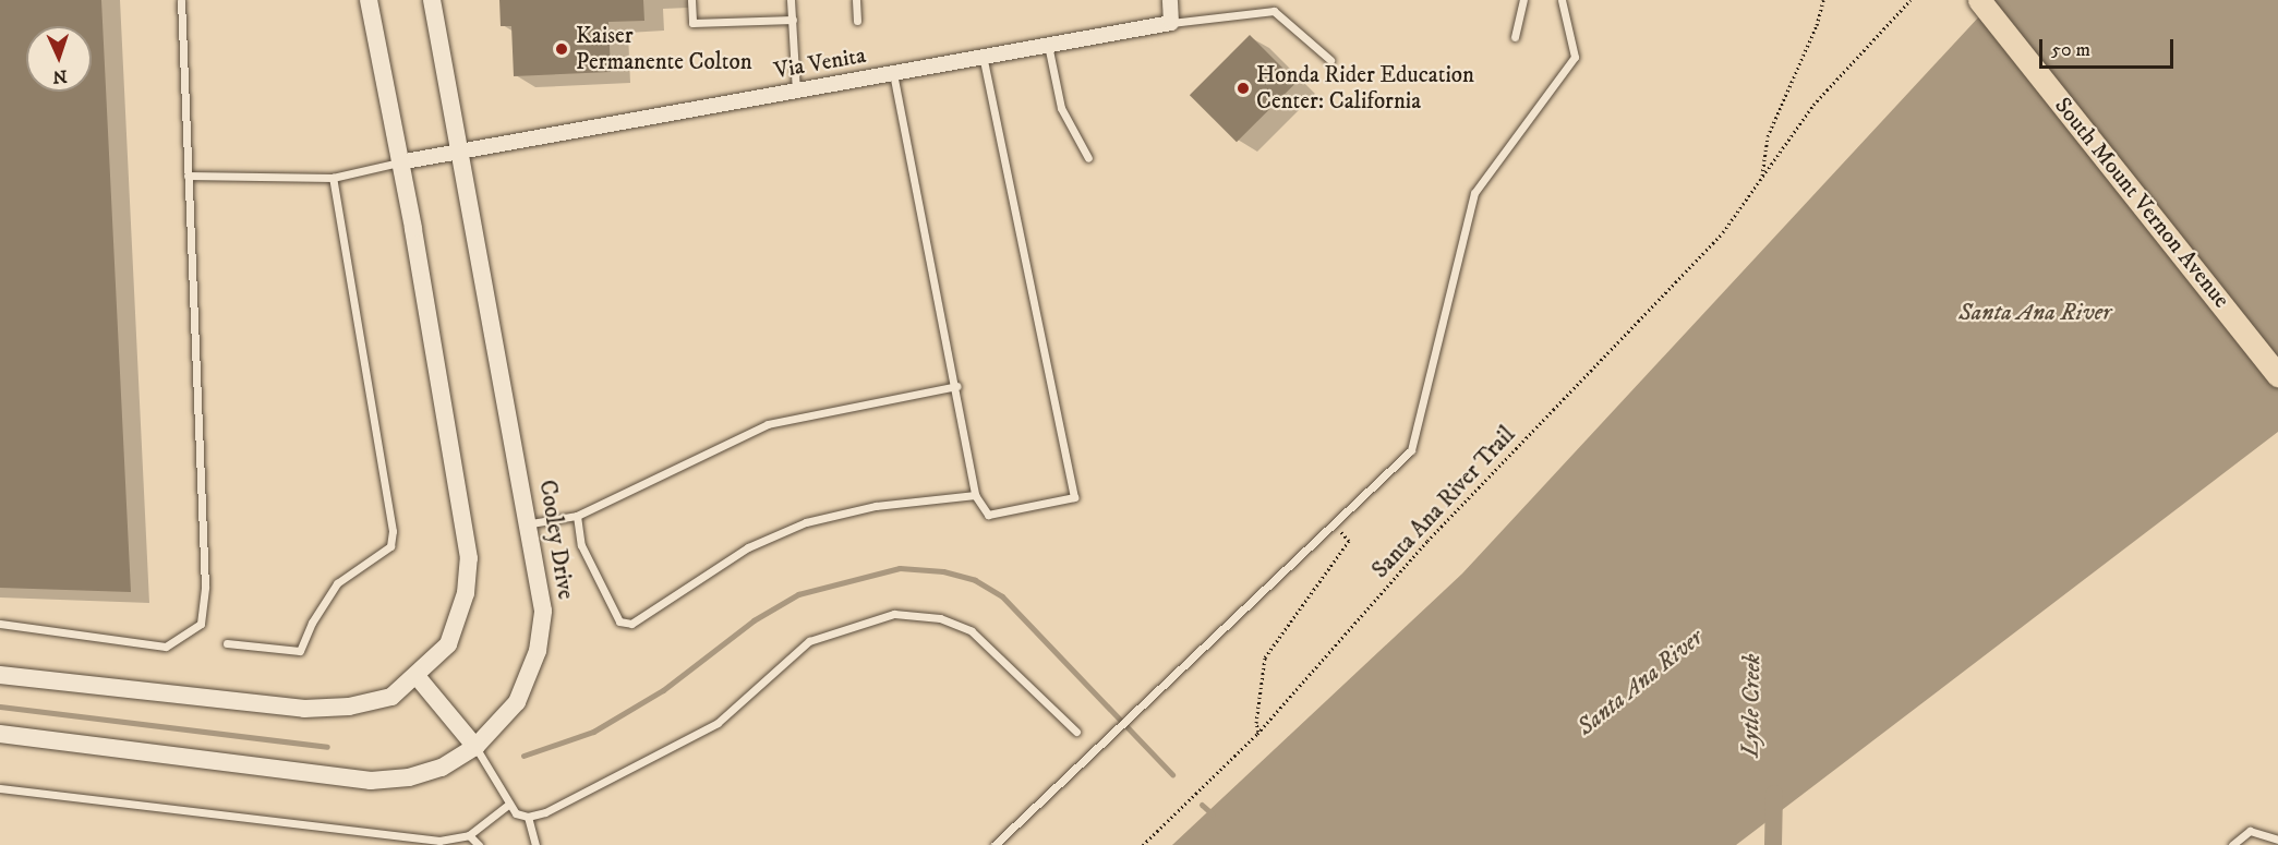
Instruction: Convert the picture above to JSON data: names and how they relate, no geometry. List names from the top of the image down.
{
  "streets": {
    "main road": ["South Mount Vernon Avenue"],
    "street": ["Via Venita", "Cooley Drive"],
    "path": ["Santa Ana River Trail"]
  },
  "crossings": [
    ["Via Venita", "Cooley Drive"]
  ],
  "water": ["Santa Ana River", "Lytle Creek"],
  "places": ["Kaiser Permanente Colton", "Honda Rider Education Center: California"],
  "scale_bar": "50 m",
  "north": "bottom"
}
